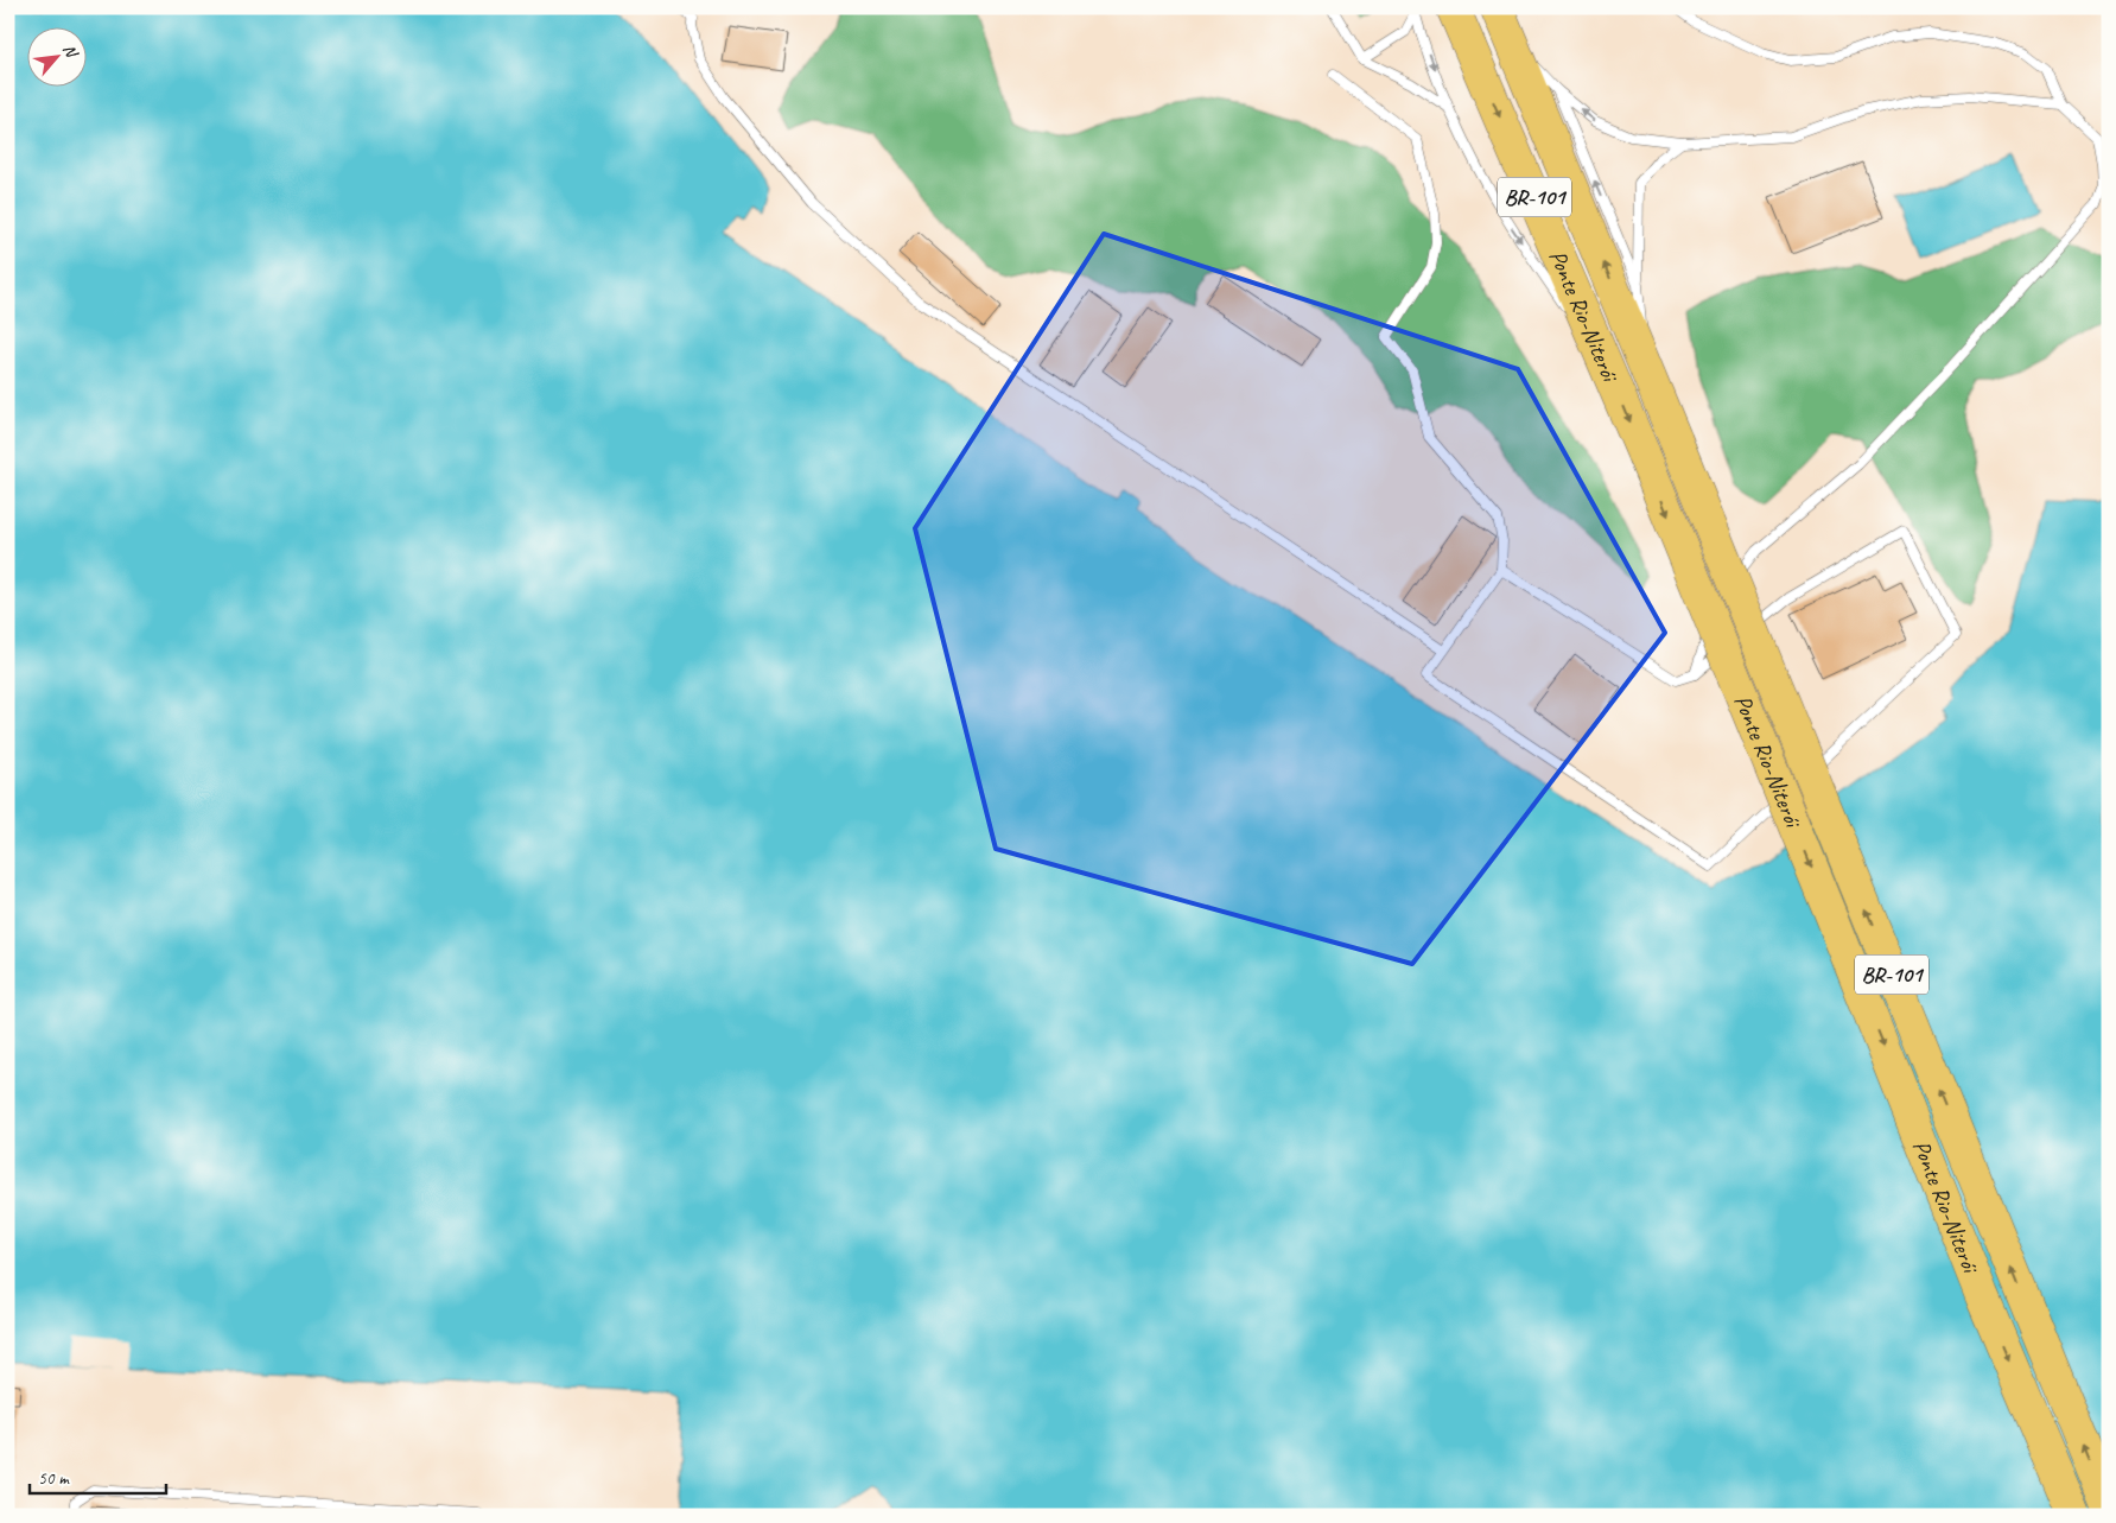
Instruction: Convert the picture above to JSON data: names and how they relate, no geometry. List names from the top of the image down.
{
  "streets": {
    "highway": ["BR-101", "Ponte Rio-Niterói"]
  },
  "scale_bar": "50 m",
  "north": "top right"
}
